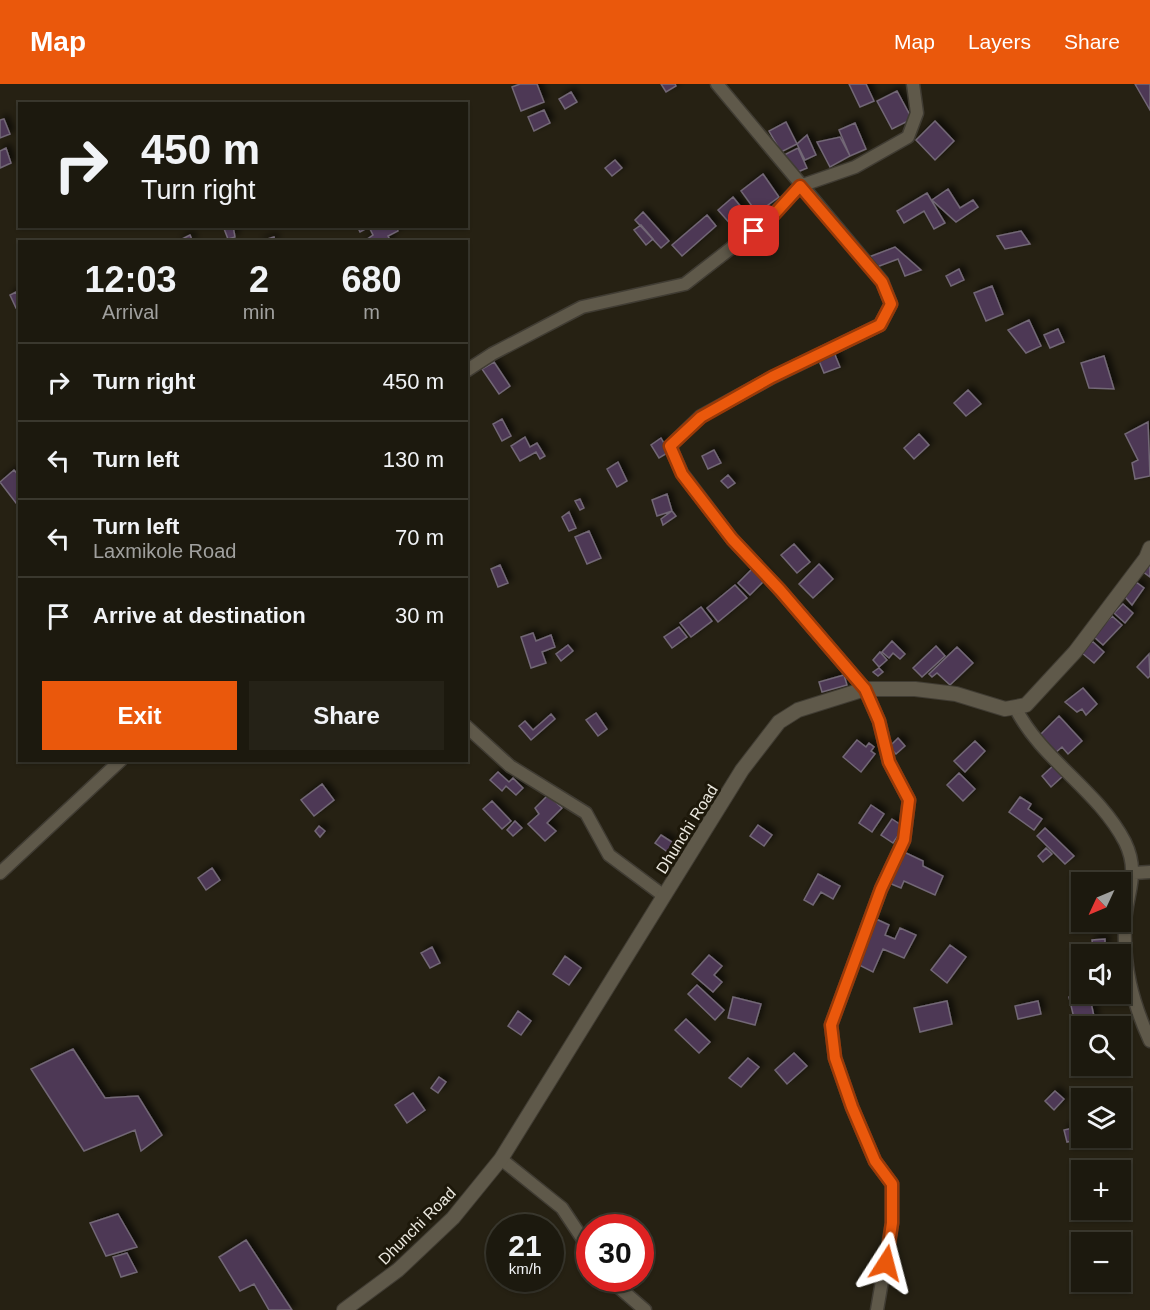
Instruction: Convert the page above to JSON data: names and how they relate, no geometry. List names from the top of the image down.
{
  "streets": {
    "street": ["Dhunchi Road"]
  },
  "north": "bottom left",
  "page": {
    "header": "Map",
    "nav": ["Map", "Layers", "Share"],
    "turn": ["450 m", "Turn right"],
    "eta": [
      "12:03",
      "Arrival",
      "2",
      "min",
      "680",
      "m"
    ],
    "list": [
      {
        "name": "Turn right",
        "value": "450 m"
      },
      {
        "name": "Turn left",
        "value": "130 m"
      },
      {
        "name": "Turn left",
        "note": "Laxmikole Road",
        "value": "70 m"
      },
      {
        "name": "Arrive at destination",
        "value": "30 m"
      }
    ],
    "buttons": ["Exit", "Share"],
    "map_buttons": ["+", "−"],
    "speed": "21 km/h",
    "limit": "30"
  }
}
